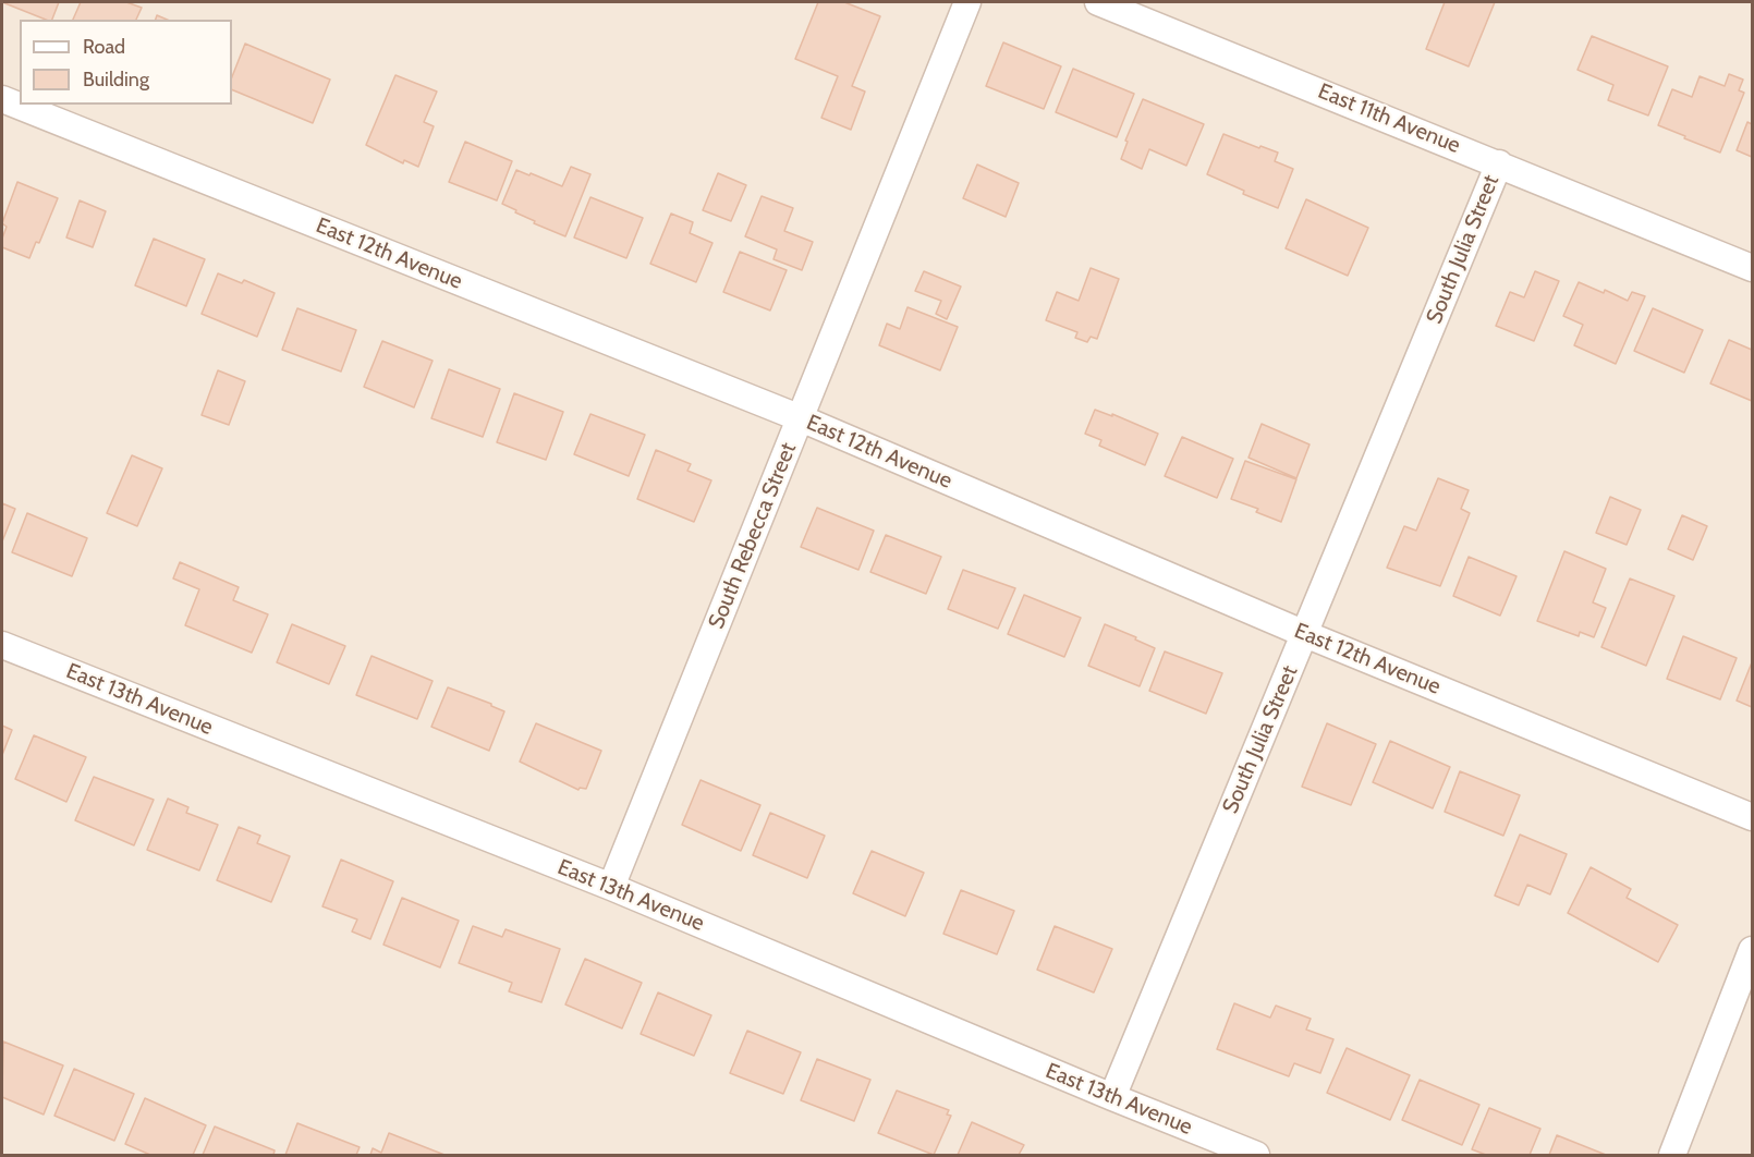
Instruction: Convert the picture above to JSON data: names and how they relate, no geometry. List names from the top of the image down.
{
  "streets": {
    "street": [
      "East 11th Avenue",
      "South Julia Street",
      "East 12th Avenue",
      "South Rebecca Street",
      "East 13th Avenue"
    ]
  },
  "crossings": [
    ["East 11th Avenue", "South Julia Street"],
    ["South Julia Street", "East 12th Avenue"],
    ["South Julia Street", "East 13th Avenue"],
    ["East 12th Avenue", "South Rebecca Street"],
    ["South Rebecca Street", "East 13th Avenue"]
  ],
  "legend": ["Road", "Building"]
}
